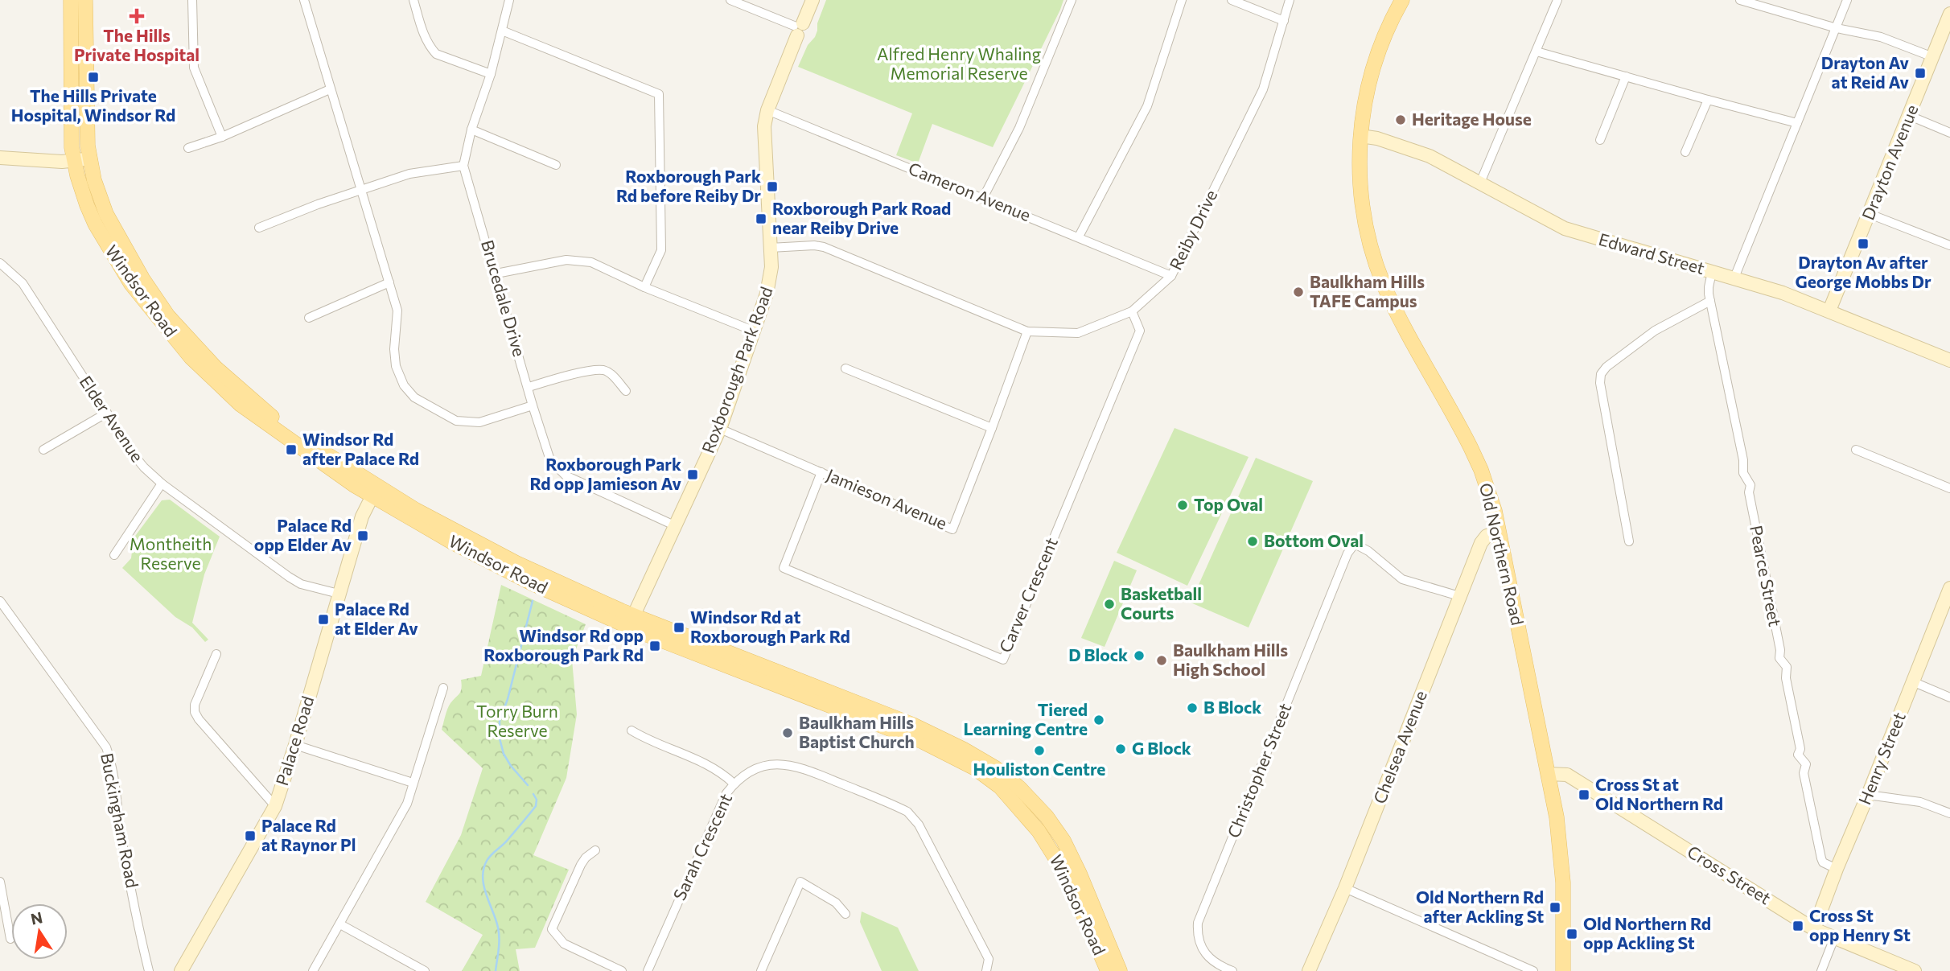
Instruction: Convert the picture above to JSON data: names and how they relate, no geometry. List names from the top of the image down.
{
  "streets": {
    "main road": ["Windsor Road", "Old Northern Road"],
    "street": [
      "Drayton Avenue",
      "Cameron Avenue",
      "Reiby Drive",
      "Edward Street",
      "Brucedale Drive",
      "Roxborough Park Road",
      "Elder Avenue",
      "Jamieson Avenue",
      "Pearce Street",
      "Carver Crescent",
      "Palace Road",
      "Chelsea Avenue",
      "Henry Street",
      "Christopher Street",
      "Buckingham Road",
      "Sarah Crescent",
      "Cross Street"
    ]
  },
  "crossings": [
    ["Drayton Avenue", "Edward Street"],
    ["Cameron Avenue", "Reiby Drive"],
    ["Cameron Avenue", "Roxborough Park Road"],
    ["Reiby Drive", "Roxborough Park Road"],
    ["Reiby Drive", "Jamieson Avenue"],
    ["Reiby Drive", "Carver Crescent"],
    ["Edward Street", "Old Northern Road"],
    ["Edward Street", "Pearce Street"],
    ["Windsor Road", "Roxborough Park Road"],
    ["Windsor Road", "Palace Road"],
    ["Brucedale Drive", "Roxborough Park Road"],
    ["Roxborough Park Road", "Jamieson Avenue"],
    ["Elder Avenue", "Palace Road"],
    ["Jamieson Avenue", "Carver Crescent"],
    ["Old Northern Road", "Chelsea Avenue"],
    ["Old Northern Road", "Cross Street"],
    ["Pearce Street", "Henry Street"],
    ["Chelsea Avenue", "Christopher Street"],
    ["Henry Street", "Cross Street"]
  ],
  "parks": ["Alfred Henry Whaling Memorial Reserve", "Montheith Reserve", "Torry Burn Reserve"],
  "places": {
    "health": ["The Hills Private Hospital"],
    "transit": [
      "Drayton Av at Reid Av",
      "The Hills Private Hospital, Windsor Rd",
      "Roxborough Park Rd before Reiby Dr",
      "Roxborough Park Road near Reiby Drive",
      "Drayton Av after George Mobbs Dr",
      "Windsor Rd after Palace Rd",
      "Roxborough Park Rd opp Jamieson Av",
      "Palace Rd opp Elder Av",
      "Palace Rd at Elder Av",
      "Windsor Rd at Roxborough Park Rd",
      "Windsor Rd opp Roxborough Park Rd",
      "Cross St at Old Northern Rd",
      "Palace Rd at Raynor Pl",
      "Old Northern Rd after Ackling St",
      "Cross St opp Henry St",
      "Old Northern Rd opp Ackling St"
    ],
    "other": [
      "Heritage House",
      "Baulkham Hills TAFE Campus",
      "Top Oval",
      "Bottom Oval",
      "Basketball Courts",
      "D Block",
      "Baulkham Hills High School",
      "B Block",
      "Tiered Learning Centre",
      "Baulkham Hills Baptist Church",
      "G Block",
      "Houliston Centre"
    ]
  },
  "north": "top"
}
